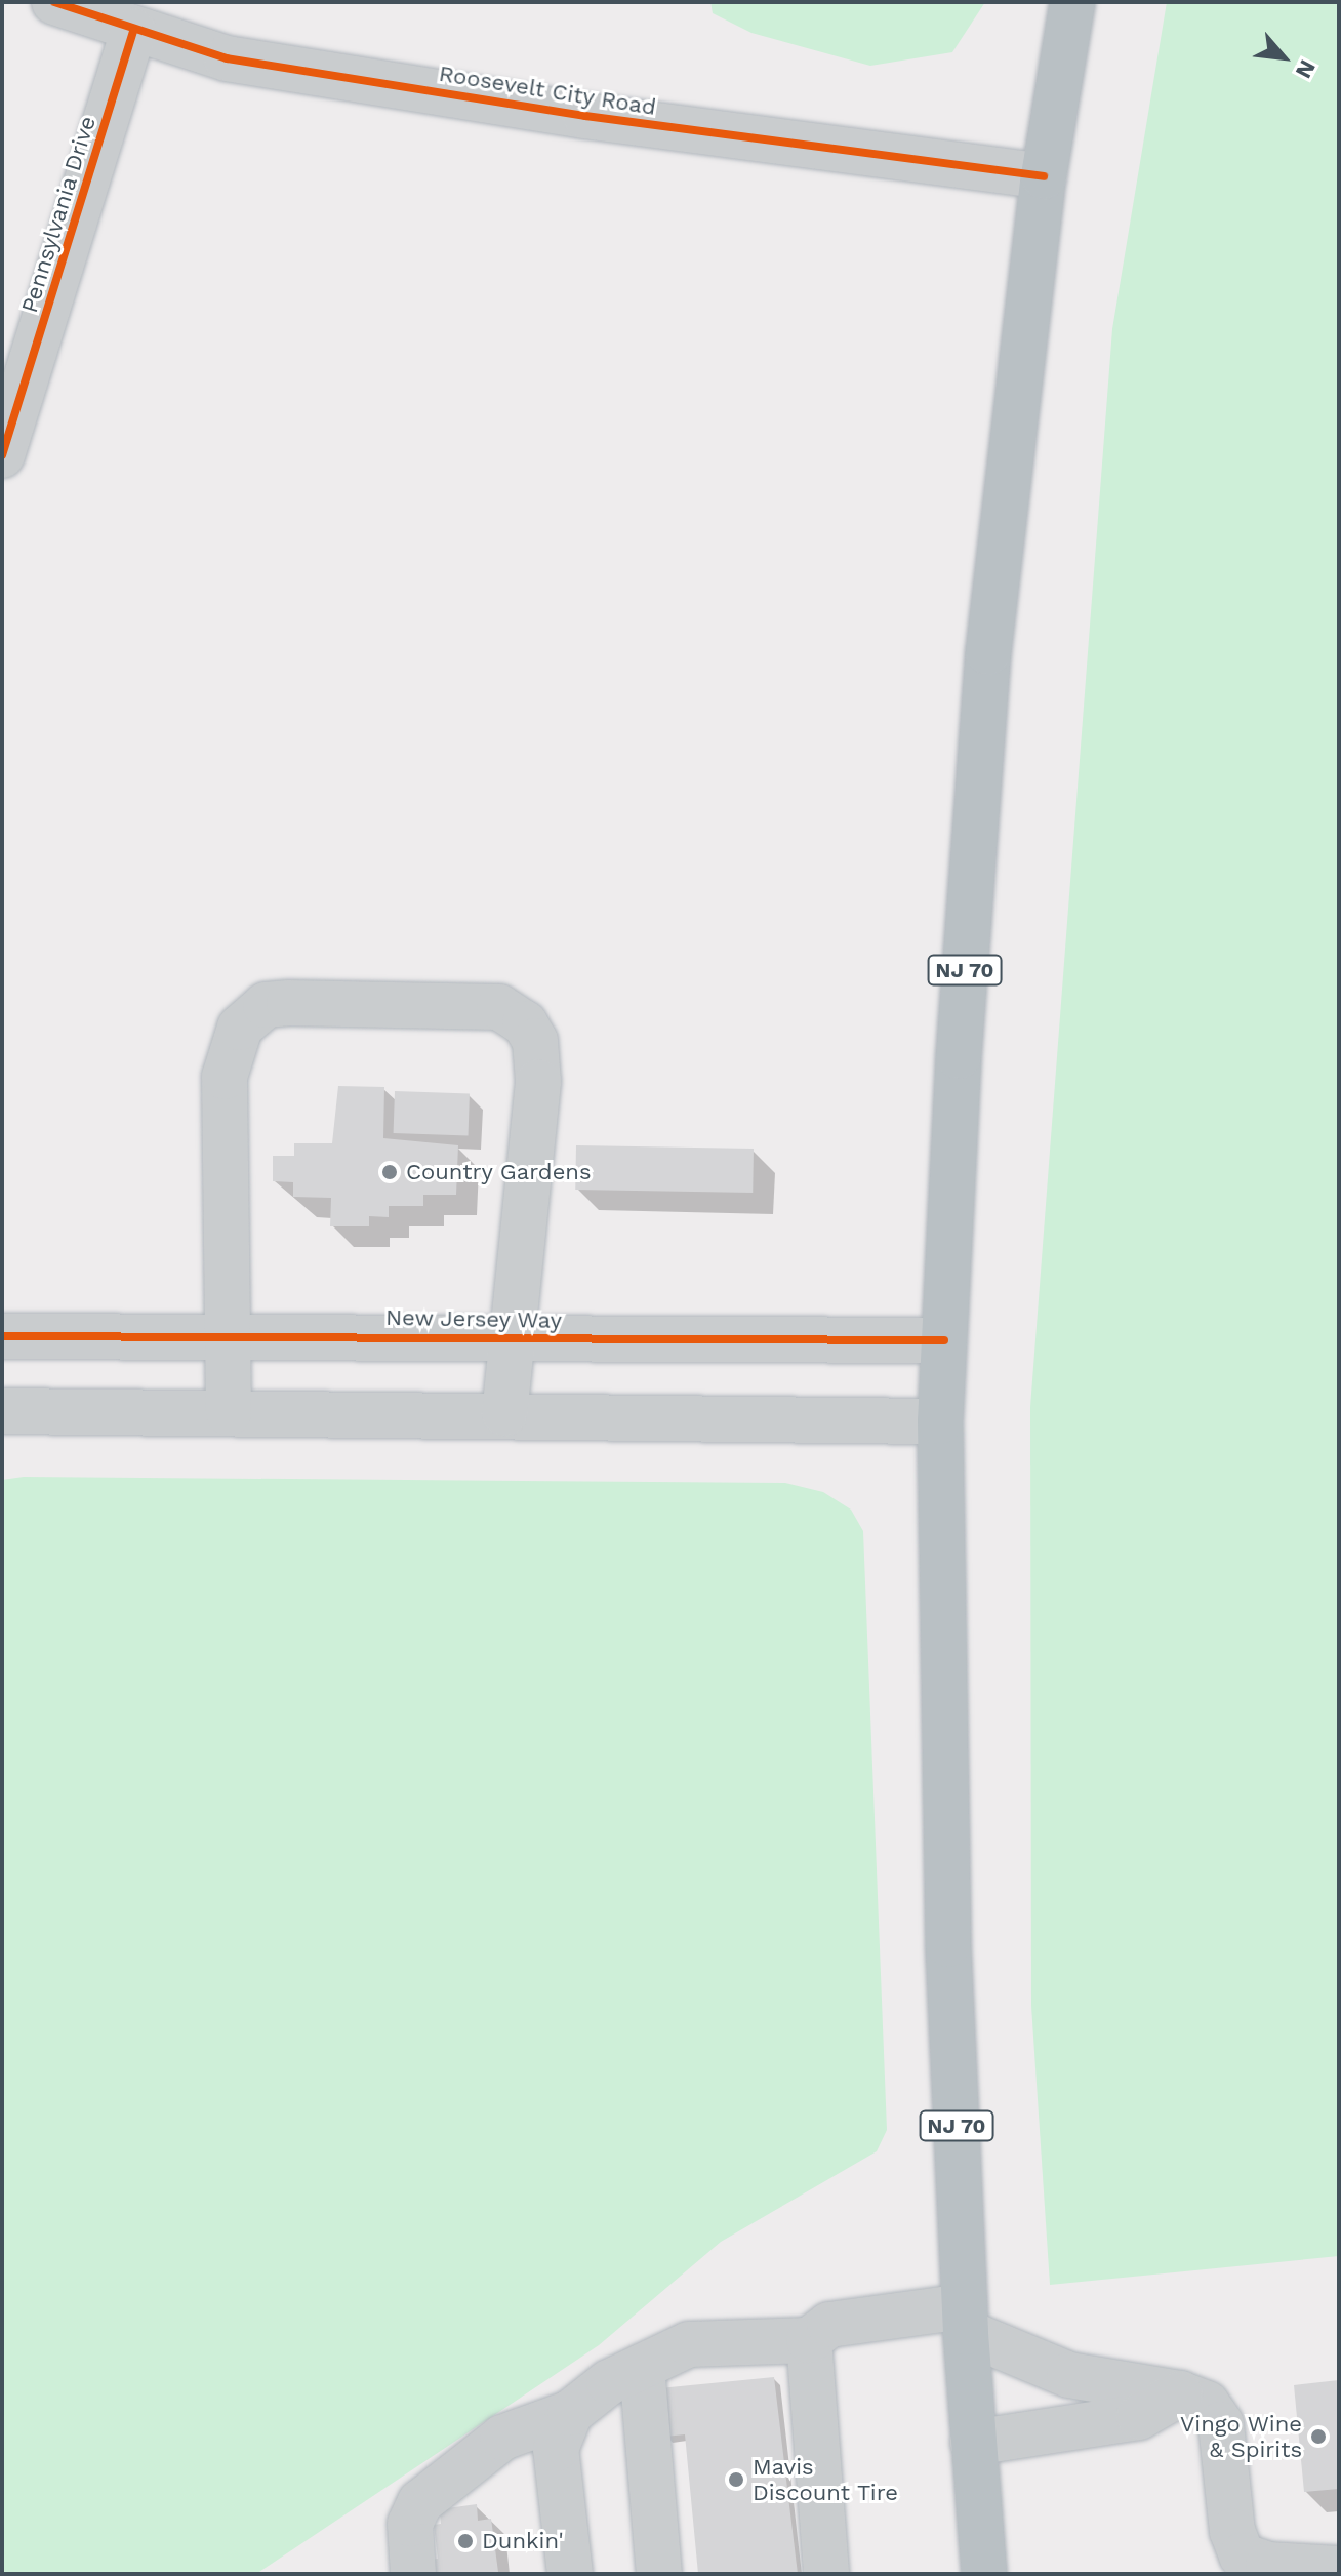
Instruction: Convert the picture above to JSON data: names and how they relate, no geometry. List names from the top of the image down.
{
  "streets": {
    "highway": ["NJ 70"],
    "street": ["Roosevelt City Road", "Pennsylvania Drive", "New Jersey Way"]
  },
  "crossings": [
    ["Roosevelt City Road", "Pennsylvania Drive"],
    ["Roosevelt City Road", "NJ 70"],
    ["NJ 70", "New Jersey Way"]
  ],
  "places": [
    "Country Gardens",
    "Vingo Wine & Spirits",
    "Mavis Discount Tire",
    "Dunkin'"
  ],
  "north": "bottom right"
}
